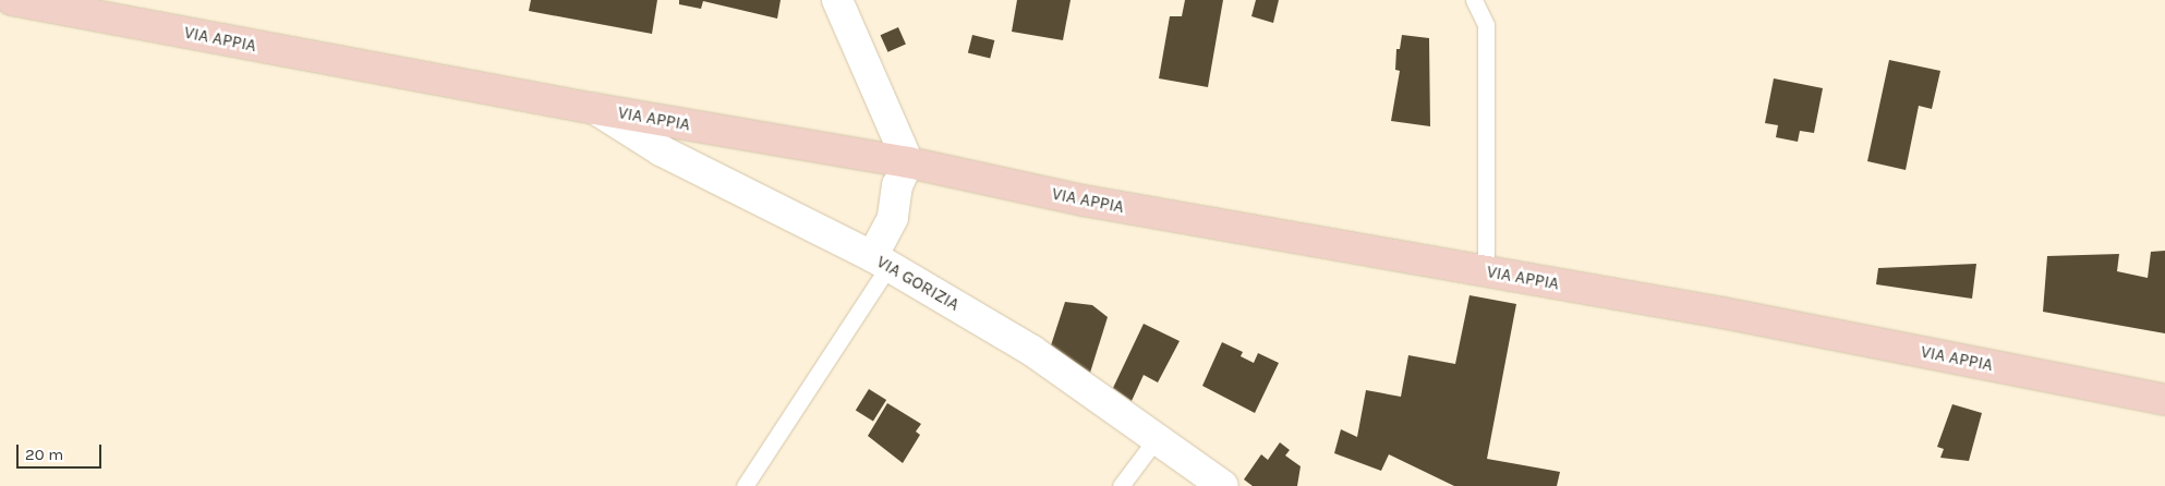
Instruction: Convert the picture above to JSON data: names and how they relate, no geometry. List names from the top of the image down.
{
  "streets": {
    "main road": ["VIA APPIA"],
    "street": ["VIA GORIZIA"]
  },
  "crossings": [
    ["VIA APPIA", "VIA GORIZIA"]
  ],
  "scale_bar": "20 m"
}
